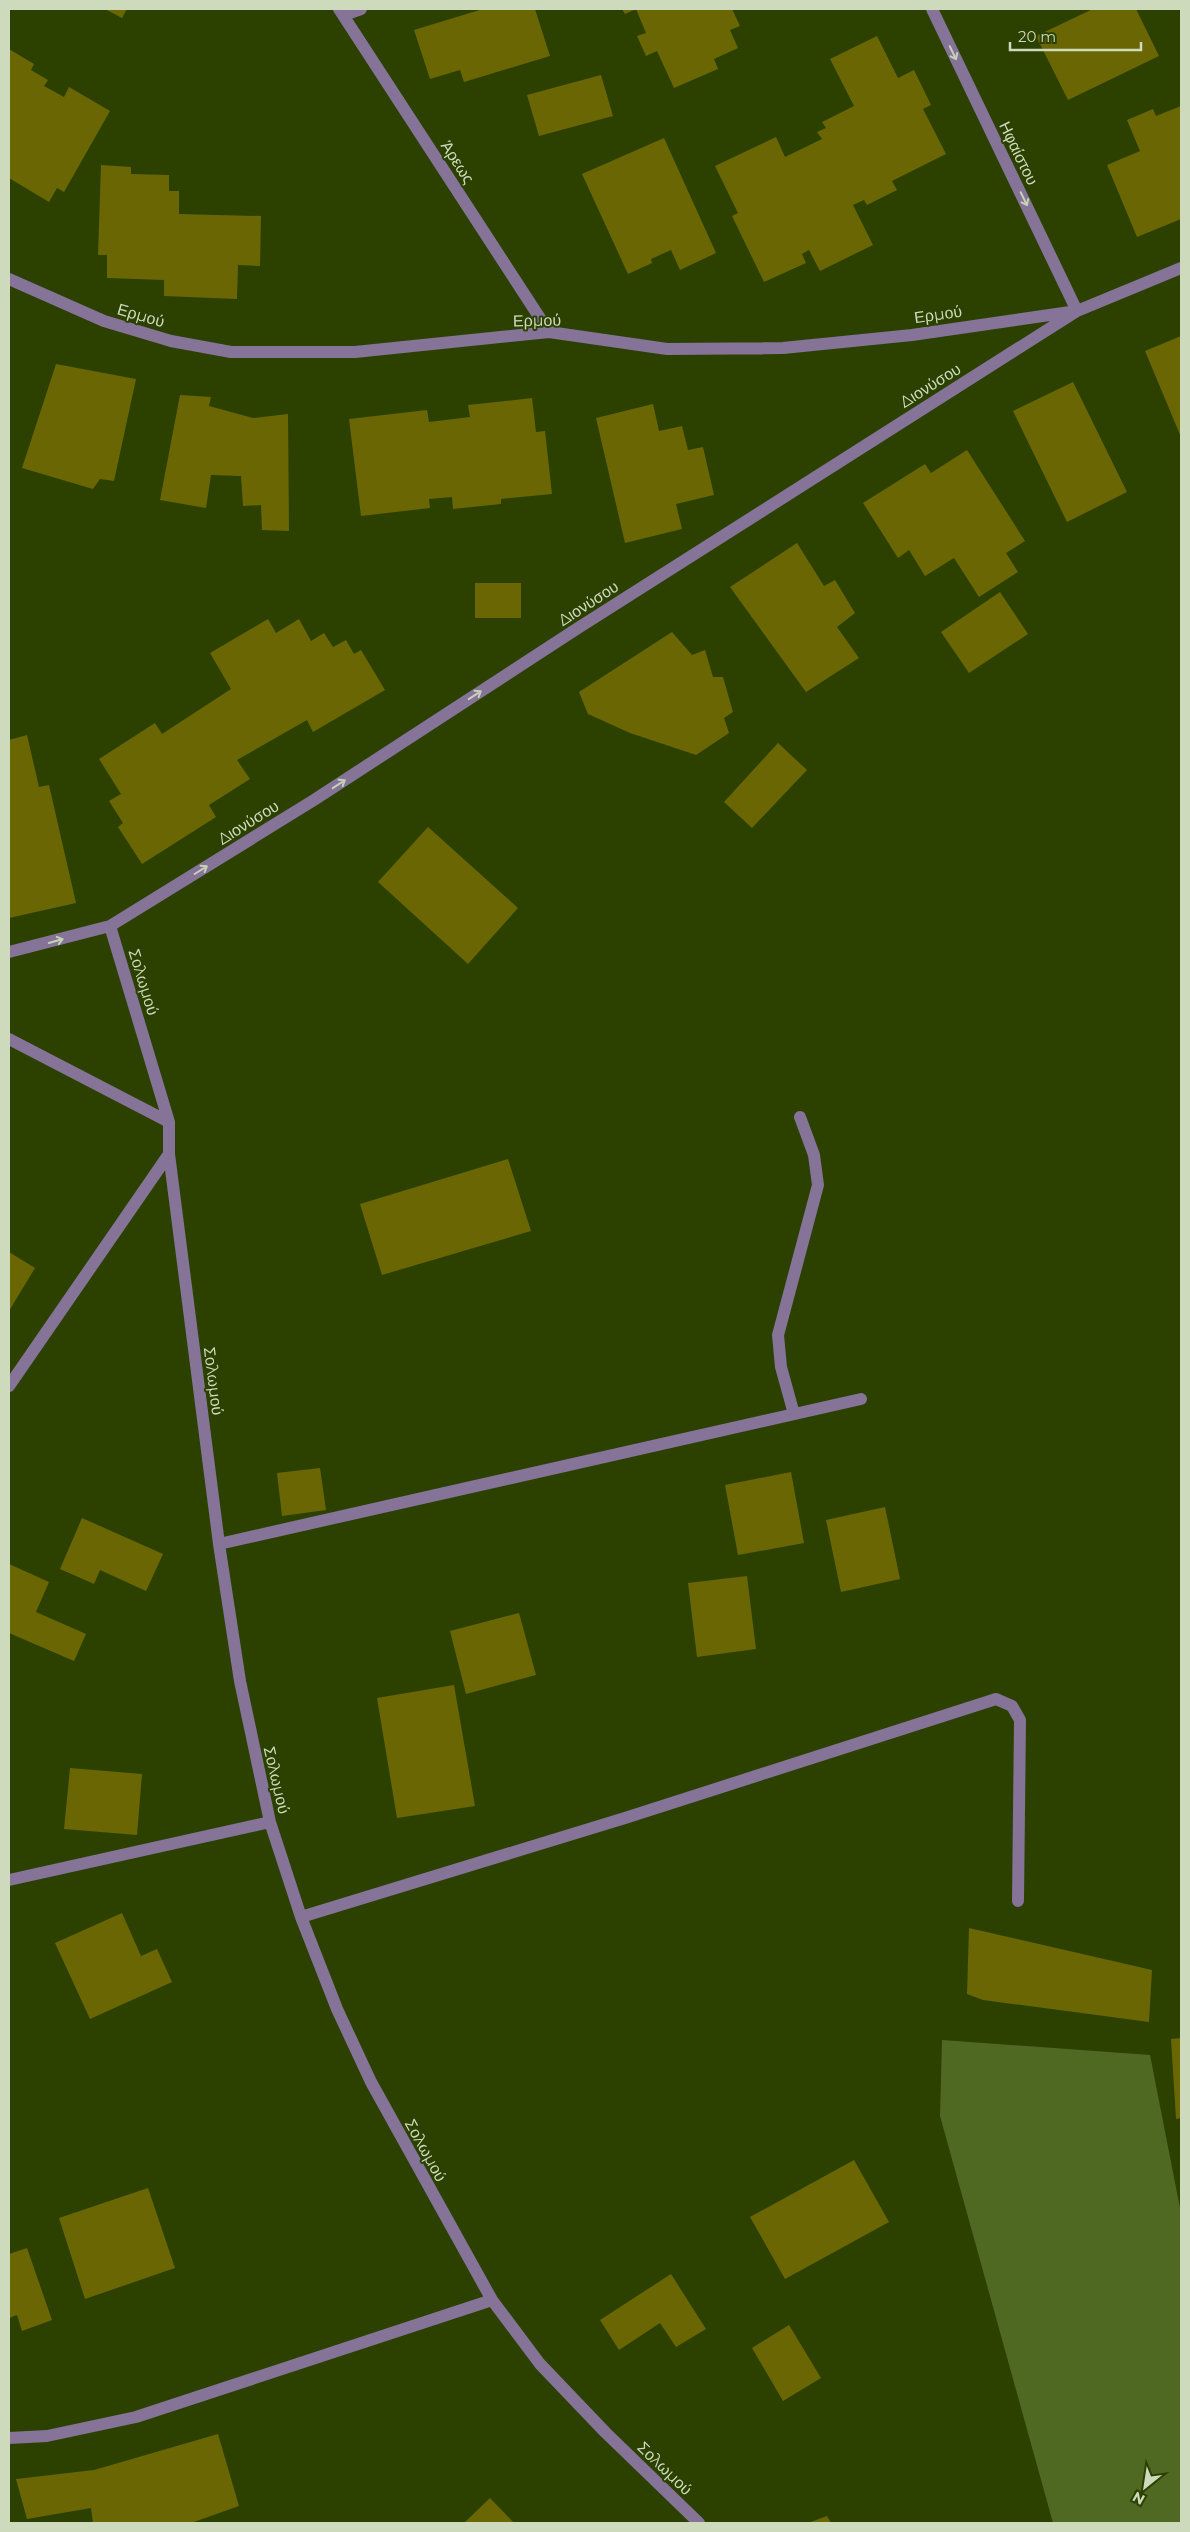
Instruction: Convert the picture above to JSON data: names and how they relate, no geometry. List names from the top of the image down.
{
  "streets": {
    "street": [
      "Ηφαίστου",
      "Άρεως",
      "Ερμού",
      "Διονύσου",
      "Σολωμού"
    ]
  },
  "crossings": [
    ["Ηφαίστου", "Ερμού"],
    ["Ηφαίστου", "Διονύσου"],
    ["Άρεως", "Ερμού"],
    ["Ερμού", "Διονύσου"],
    ["Διονύσου", "Σολωμού"]
  ],
  "one_way": ["Ηφαίστου", "Διονύσου"],
  "scale_bar": "20 m",
  "north": "bottom left"
}
